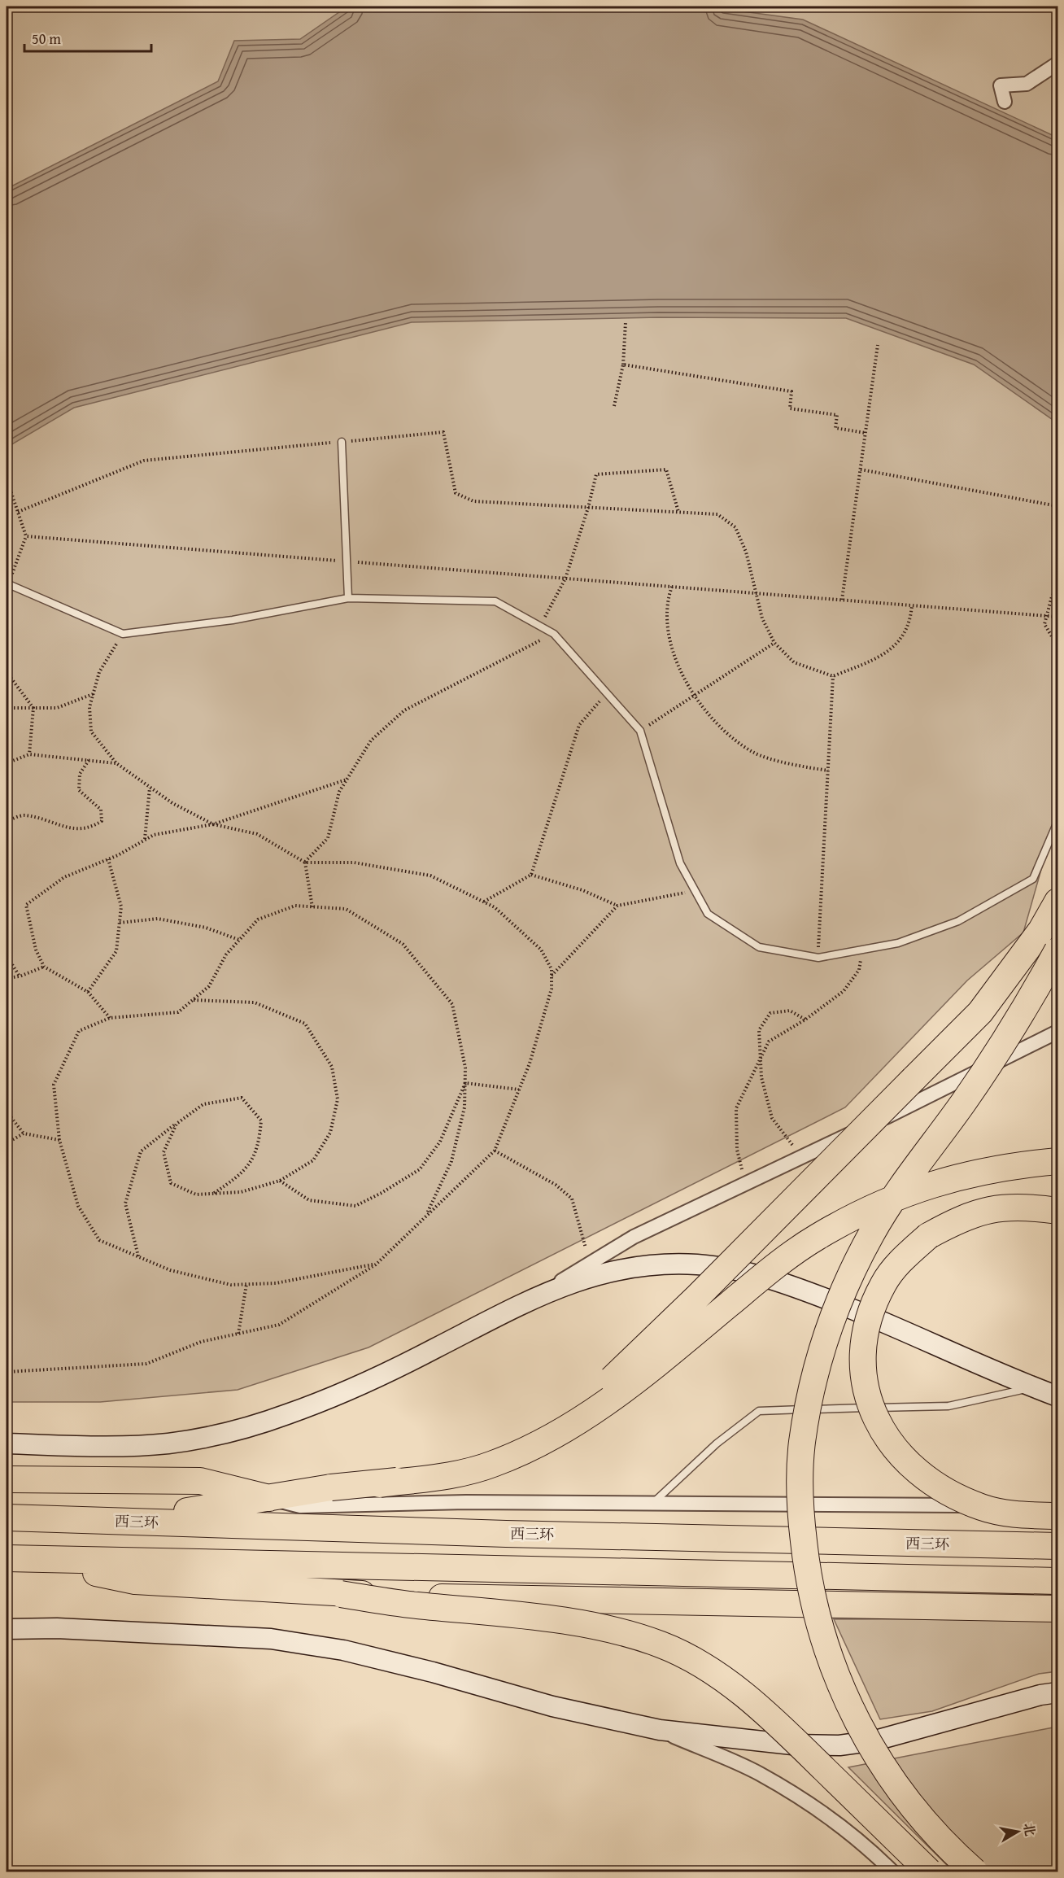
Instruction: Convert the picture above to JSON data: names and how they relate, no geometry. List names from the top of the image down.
{
  "streets": {
    "highway": ["西三环"]
  },
  "scale_bar": "50 m",
  "north": "right"
}
